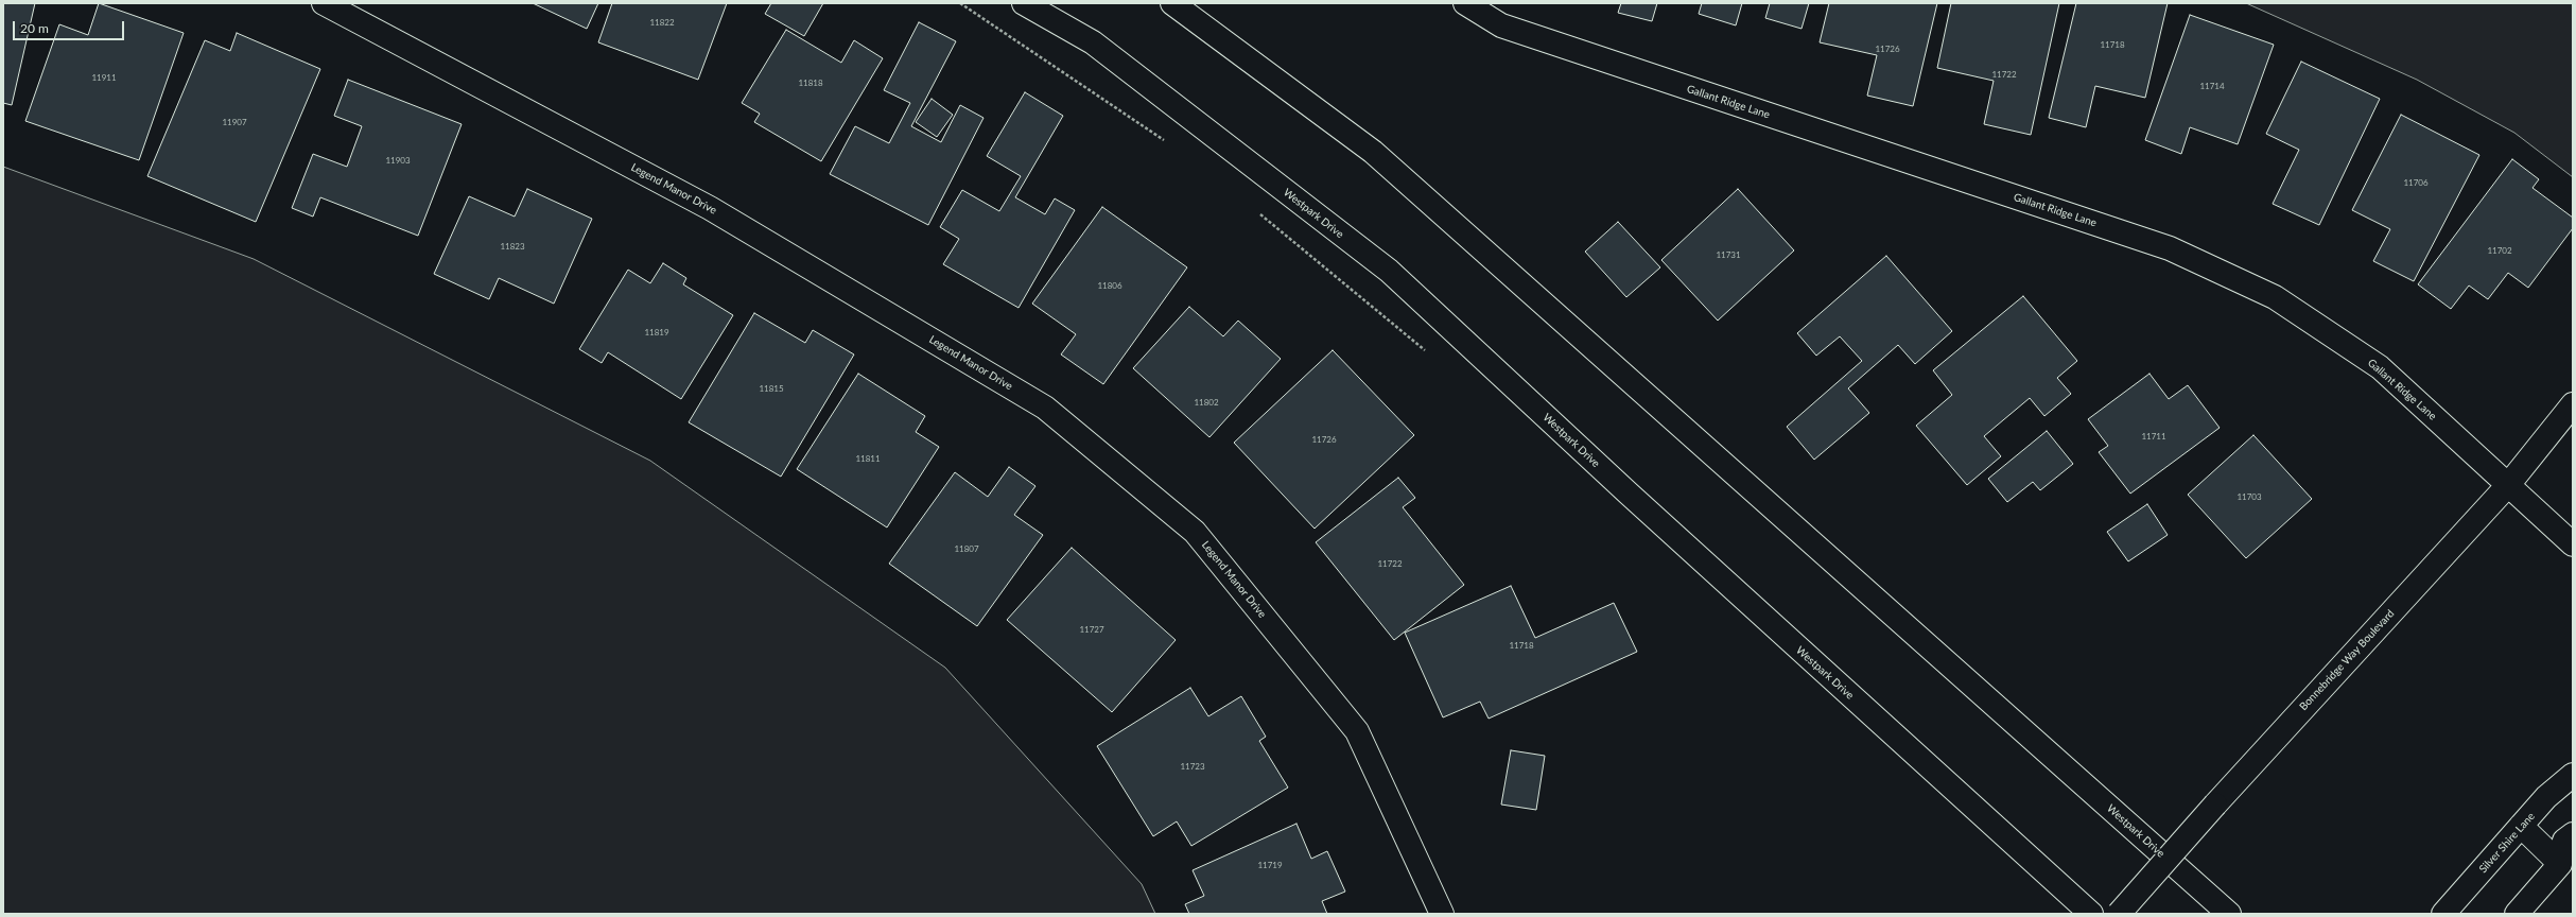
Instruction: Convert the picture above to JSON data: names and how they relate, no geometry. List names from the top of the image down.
{
  "streets": {
    "street": [
      "Gallant Ridge Lane",
      "Legend Manor Drive",
      "Westpark Drive",
      "Bonnebridge Way Boulevard",
      "Silver Shire Lane"
    ]
  },
  "crossings": [
    ["Gallant Ridge Lane", "Bonnebridge Way Boulevard"]
  ],
  "house_numbers": [
    "11822",
    "11718",
    "11726",
    "11722",
    "11911",
    "11818",
    "11714",
    "11907",
    "11903",
    "11706",
    "11823",
    "11702",
    "11731",
    "11806",
    "11819",
    "11815",
    "11802",
    "11711",
    "11726",
    "11811",
    "11703",
    "11807",
    "11722",
    "11727",
    "11718",
    "11723",
    "11719"
  ],
  "scale_bar": "20 m"
}
